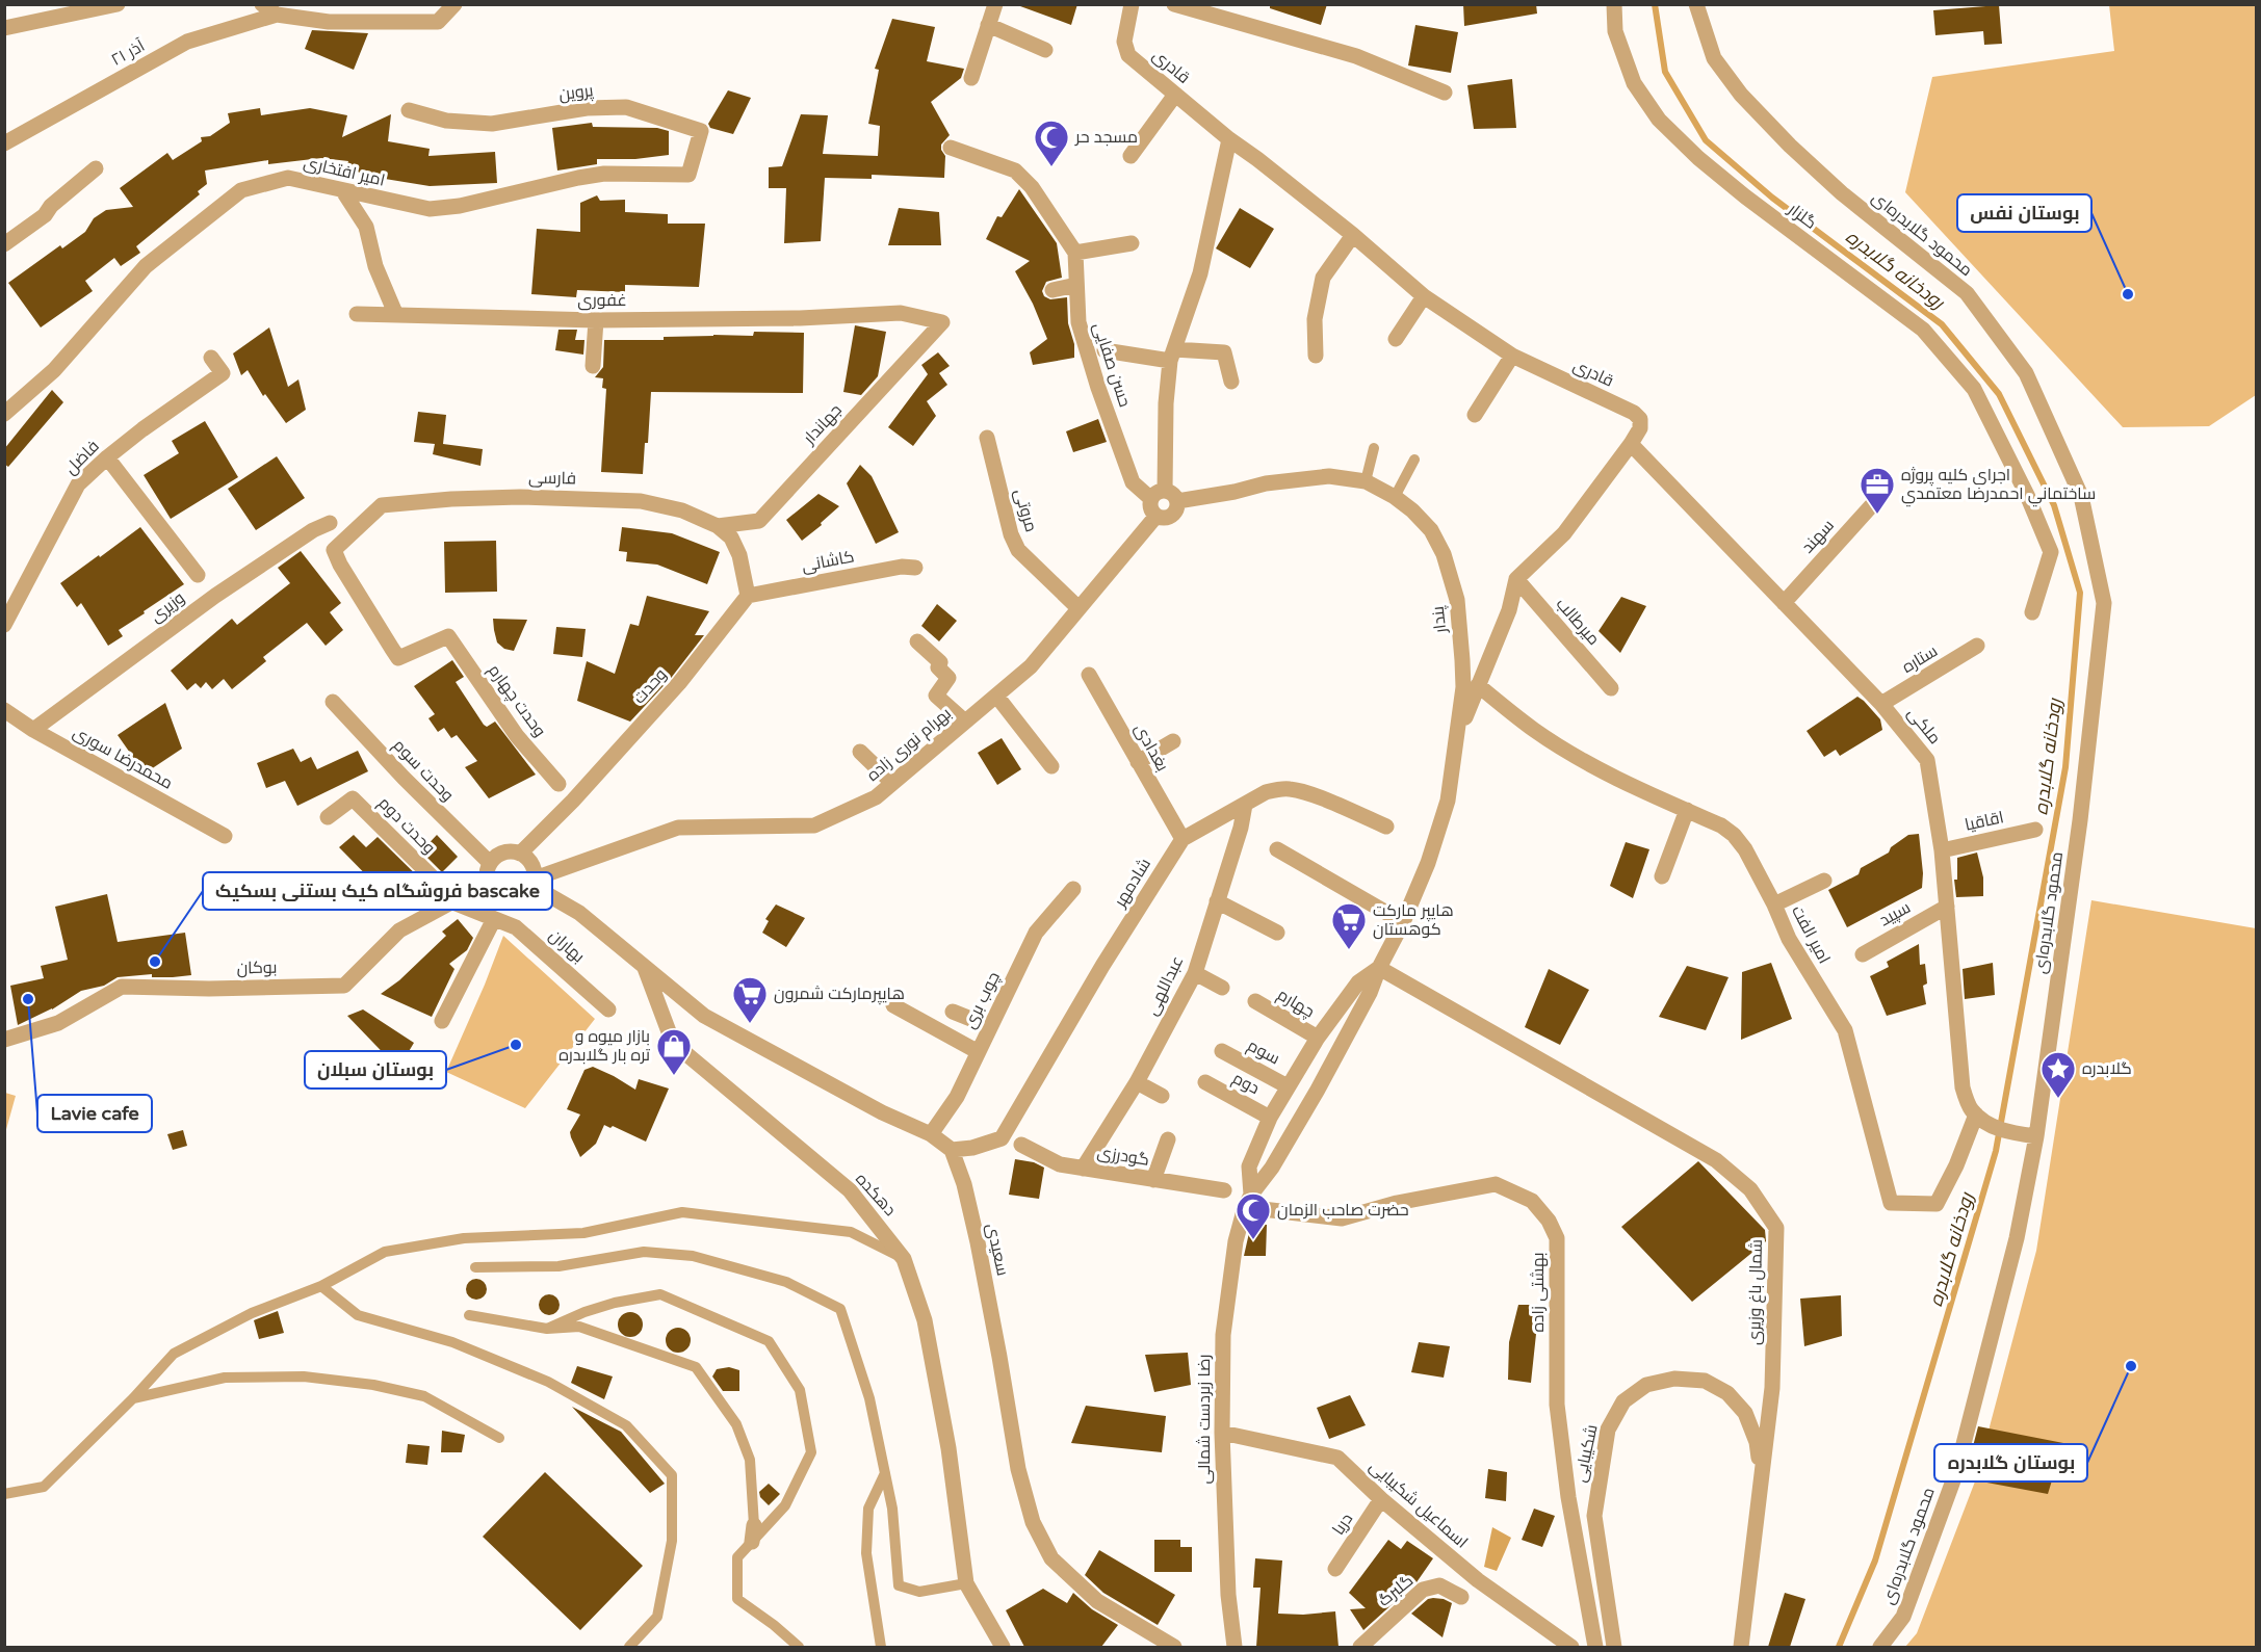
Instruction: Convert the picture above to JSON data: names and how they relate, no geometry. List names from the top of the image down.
{
  "streets": {
    "street": [
      "۲۱ آذر",
      "قادری",
      "پروین",
      "امیر افتخاری",
      "گلزار",
      "محمود گلابدره‌ای",
      "غفوری",
      "حسن صفایی",
      "جهاندار",
      "فاضل",
      "فارسی",
      "مروتی",
      "سهند",
      "کاشانی",
      "وزیری",
      "پندار",
      "میرطالب",
      "ستاره",
      "وحدت",
      "وحدت چهارم",
      "ملکی",
      "بهرام نوری زاده",
      "بغدادی",
      "محمدرضا سوری",
      "وحدت سوم",
      "اقاقیا",
      "وحدت دوم",
      "شادمهر",
      "سپید",
      "امیر الفت",
      "بهاران",
      "بوکان",
      "عبداللهی",
      "چوب بری",
      "چهارم",
      "سوم",
      "دوم",
      "گودرزی",
      "دهکده",
      "سعیدی",
      "بهشتی زاده",
      "شمال باغ وزیری",
      "رضا زبردست شمالی",
      "شکیبایی",
      "اسماعیل شکیبایی",
      "دریا",
      "گلبرگ"
    ]
  },
  "crossings": [
    ["قادری", "میرطالب"],
    ["قادری", "ملکی"],
    ["پروین", "امیر افتخاری"],
    ["غفوری", "جهاندار"],
    ["حسن صفایی", "پندار"],
    ["حسن صفایی", "بهرام نوری زاده"],
    ["جهاندار", "فارسی"],
    ["فارسی", "وحدت چهارم"],
    ["مروتی", "بهرام نوری زاده"],
    ["سهند", "ملکی"],
    ["کاشانی", "وحدت"],
    ["وزیری", "محمدرضا سوری"],
    ["پندار", "بهرام نوری زاده"],
    ["پندار", "بهشتی زاده"],
    ["پندار", "شمال باغ وزیری"],
    ["پندار", "رضا زبردست شمالی"],
    ["ستاره", "ملکی"],
    ["وحدت", "بهرام نوری زاده"],
    ["وحدت", "وحدت سوم"],
    ["وحدت", "بوکان"],
    ["ملکی", "اقاقیا"],
    ["ملکی", "سپید"],
    ["ملکی", "امیر الفت"],
    ["بهرام نوری زاده", "وحدت سوم"],
    ["بهرام نوری زاده", "بوکان"],
    ["بغدادی", "شادمهر"],
    ["وحدت سوم", "بوکان"],
    ["وحدت دوم", "بهاران"],
    ["وحدت دوم", "بوکان"],
    ["شادمهر", "عبداللهی"],
    ["شادمهر", "سعیدی"],
    ["بهاران", "بوکان"],
    ["عبداللهی", "گودرزی"],
    ["بهشتی زاده", "رضا زبردست شمالی"],
    ["شمال باغ وزیری", "شکیبایی"],
    ["رضا زبردست شمالی", "اسماعیل شکیبایی"],
    ["اسماعیل شکیبایی", "دریا"],
    ["اسماعیل شکیبایی", "گلبرگ"]
  ],
  "water": ["رودخانه گلابدره"],
  "places": {
    "mosque": ["مسجد حر", "حضرت صاحب الزمان"],
    "other": [
      "بوستان نفس",
      "فروشگاه کیک بستنی بسکیک bascake",
      "Lavie cafe",
      "بوستان سبلان",
      "بوستان گلابدره"
    ],
    "office": ["اجراي كليه پروژه ساختماني احمدرضا معتمدي"],
    "supermarket": ["هایپر مارکت کوهستان", "هایپرمارکت شمرون"],
    "shop": ["بازار میوه و تره بار گلابدره"],
    "place": ["گلابدره"]
  }
}
